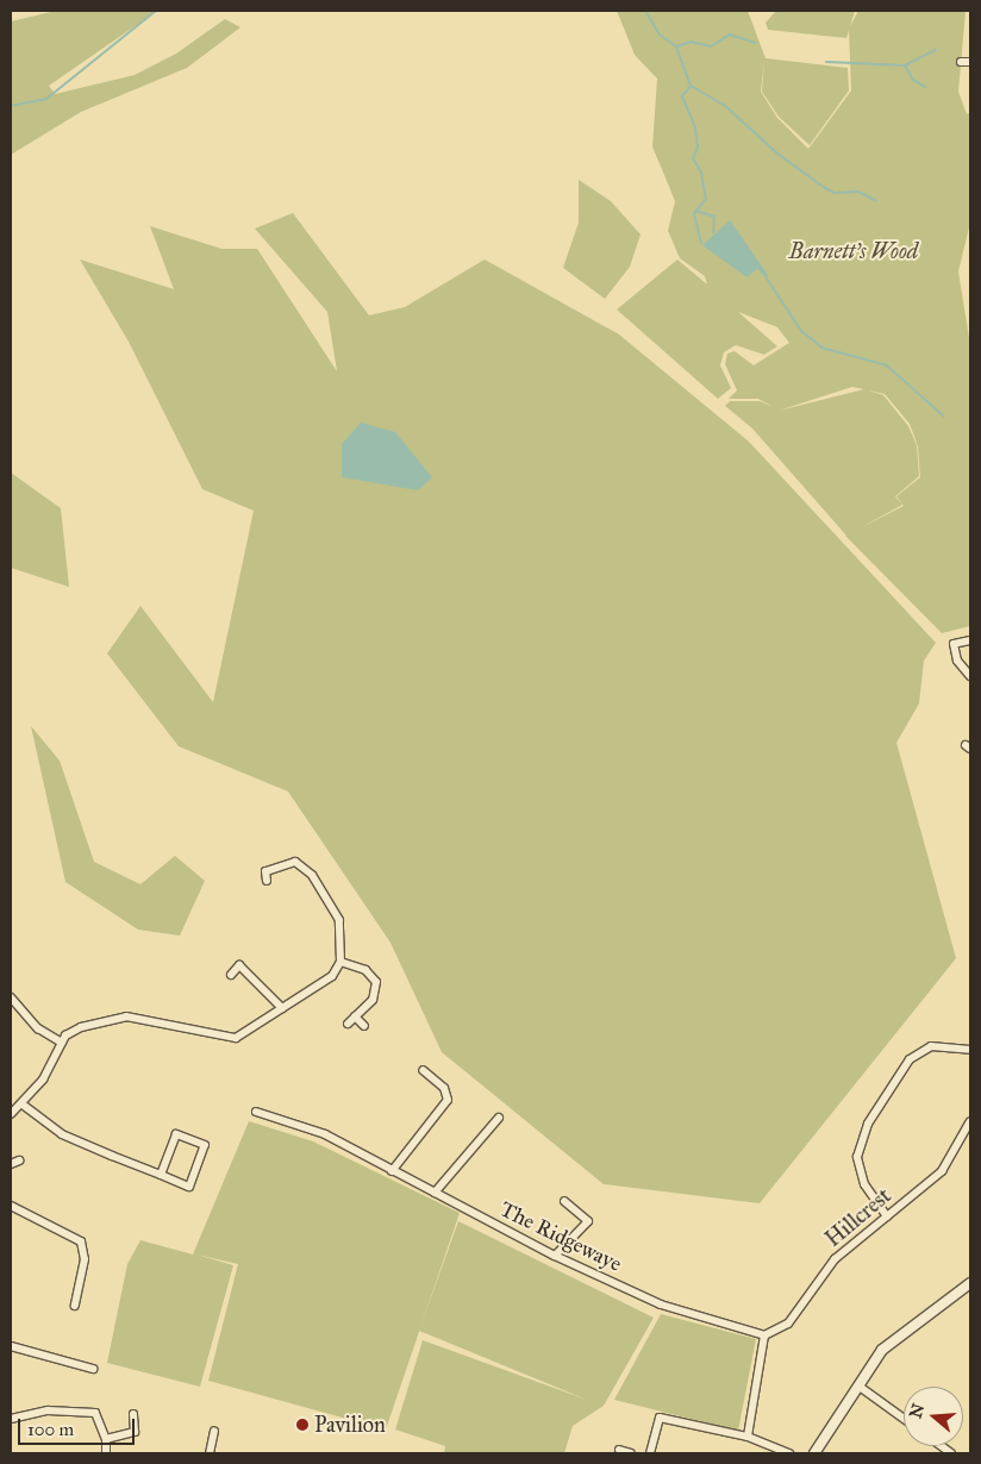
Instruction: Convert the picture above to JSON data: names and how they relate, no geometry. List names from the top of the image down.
{
  "streets": {
    "street": ["Hillcrest", "The Ridgewaye"]
  },
  "crossings": [
    ["Hillcrest", "The Ridgewaye"]
  ],
  "parks": ["Barnett's Wood"],
  "places": ["Pavilion"],
  "scale_bar": "100 m",
  "north": "left"
}
